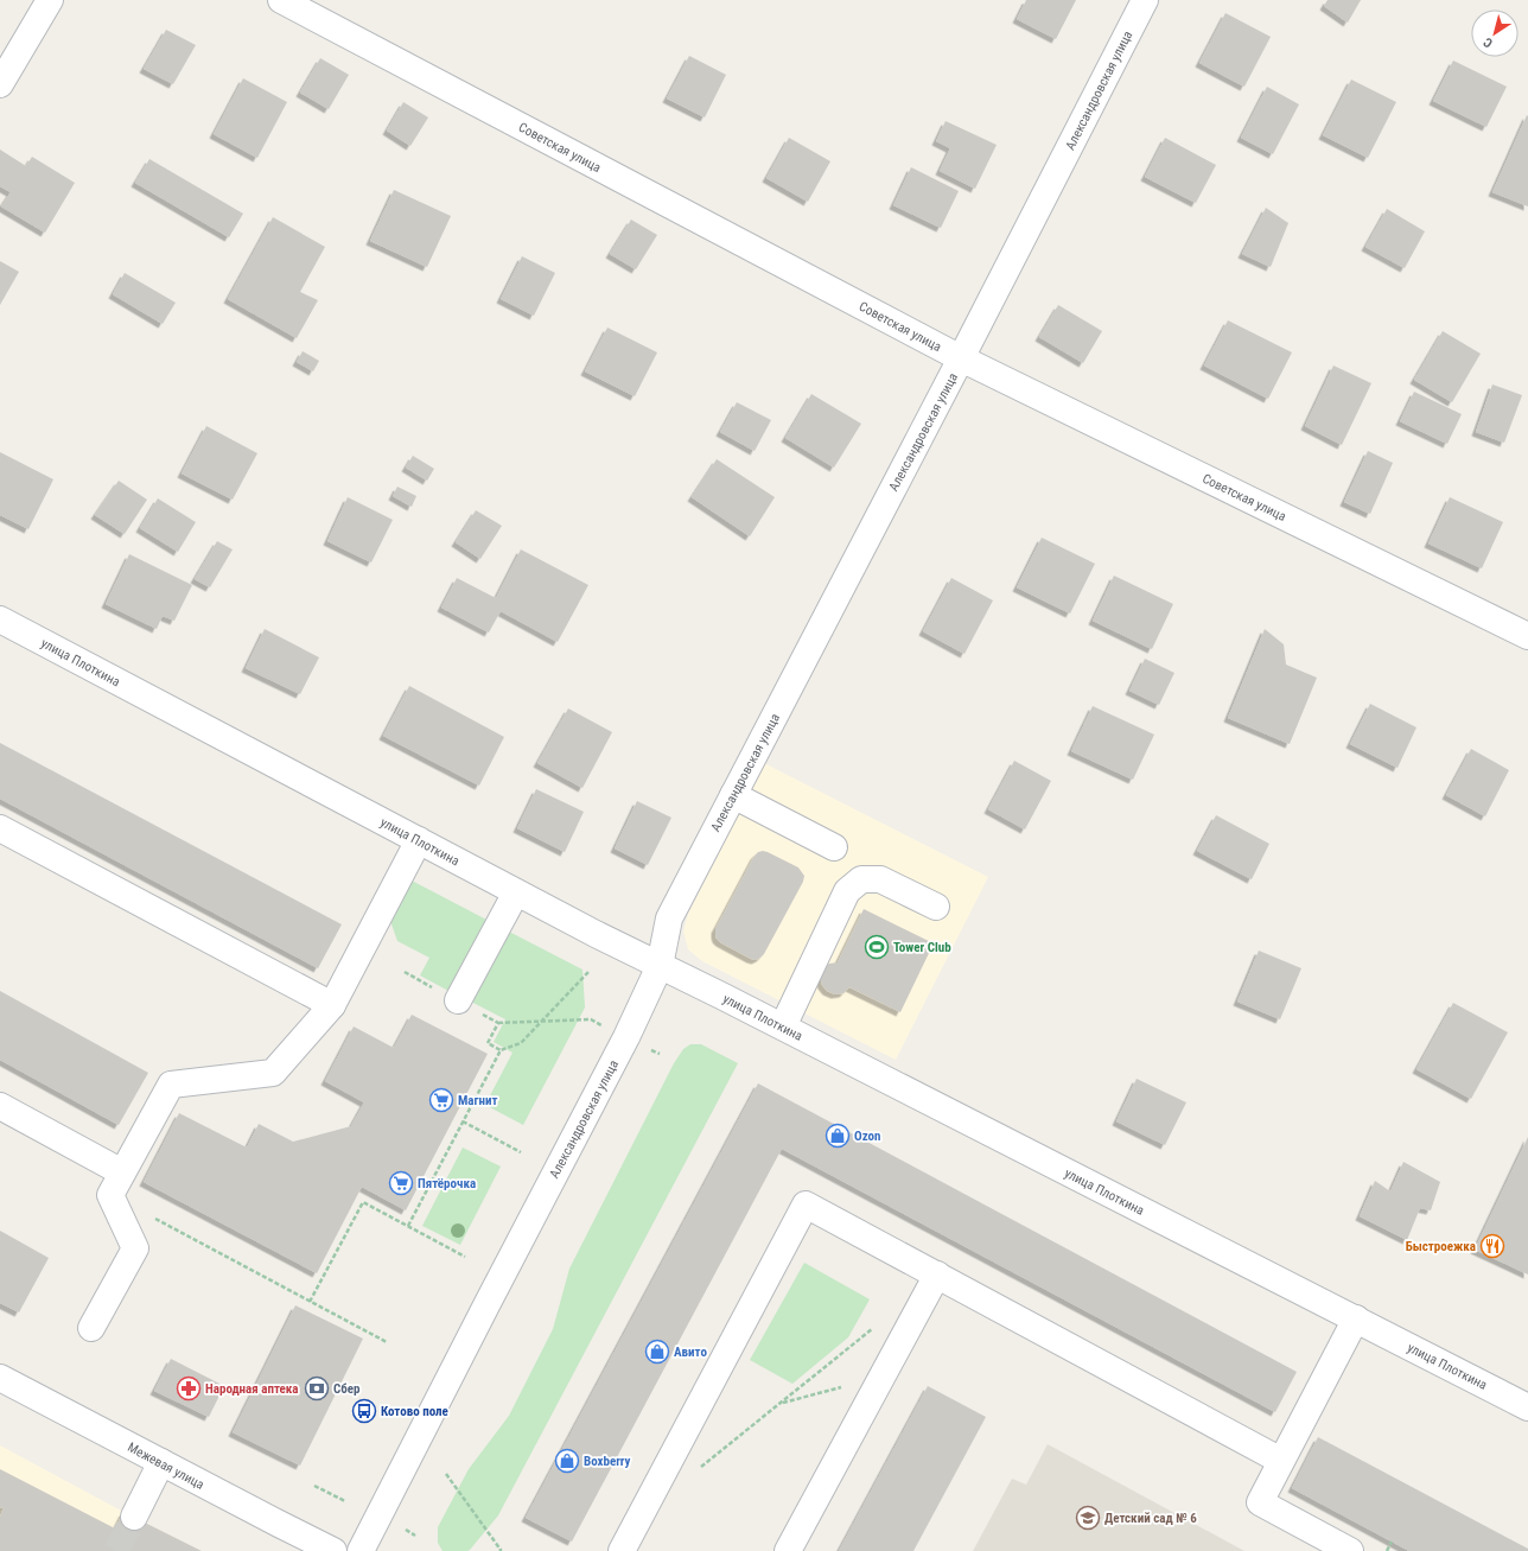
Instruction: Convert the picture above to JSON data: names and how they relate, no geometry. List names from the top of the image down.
{
  "streets": {
    "street": [
      "Александровская улица",
      "Советская улица",
      "улица Плоткина",
      "Межевая улица"
    ]
  },
  "crossings": [
    ["Александровская улица", "Советская улица"],
    ["Александровская улица", "улица Плоткина"]
  ],
  "places": {
    "sports": ["Tower Club"],
    "supermarket": ["Магнит", "Пятёрочка"],
    "shop": ["Ozon", "Авито", "Boxberry"],
    "restaurant": ["Быстроежка"],
    "pharmacy": ["Народная аптека"],
    "bank": ["Сбер"],
    "bus stop": ["Котово поле"],
    "school or university": ["Детский сад № 6"]
  },
  "north": "bottom left"
}
